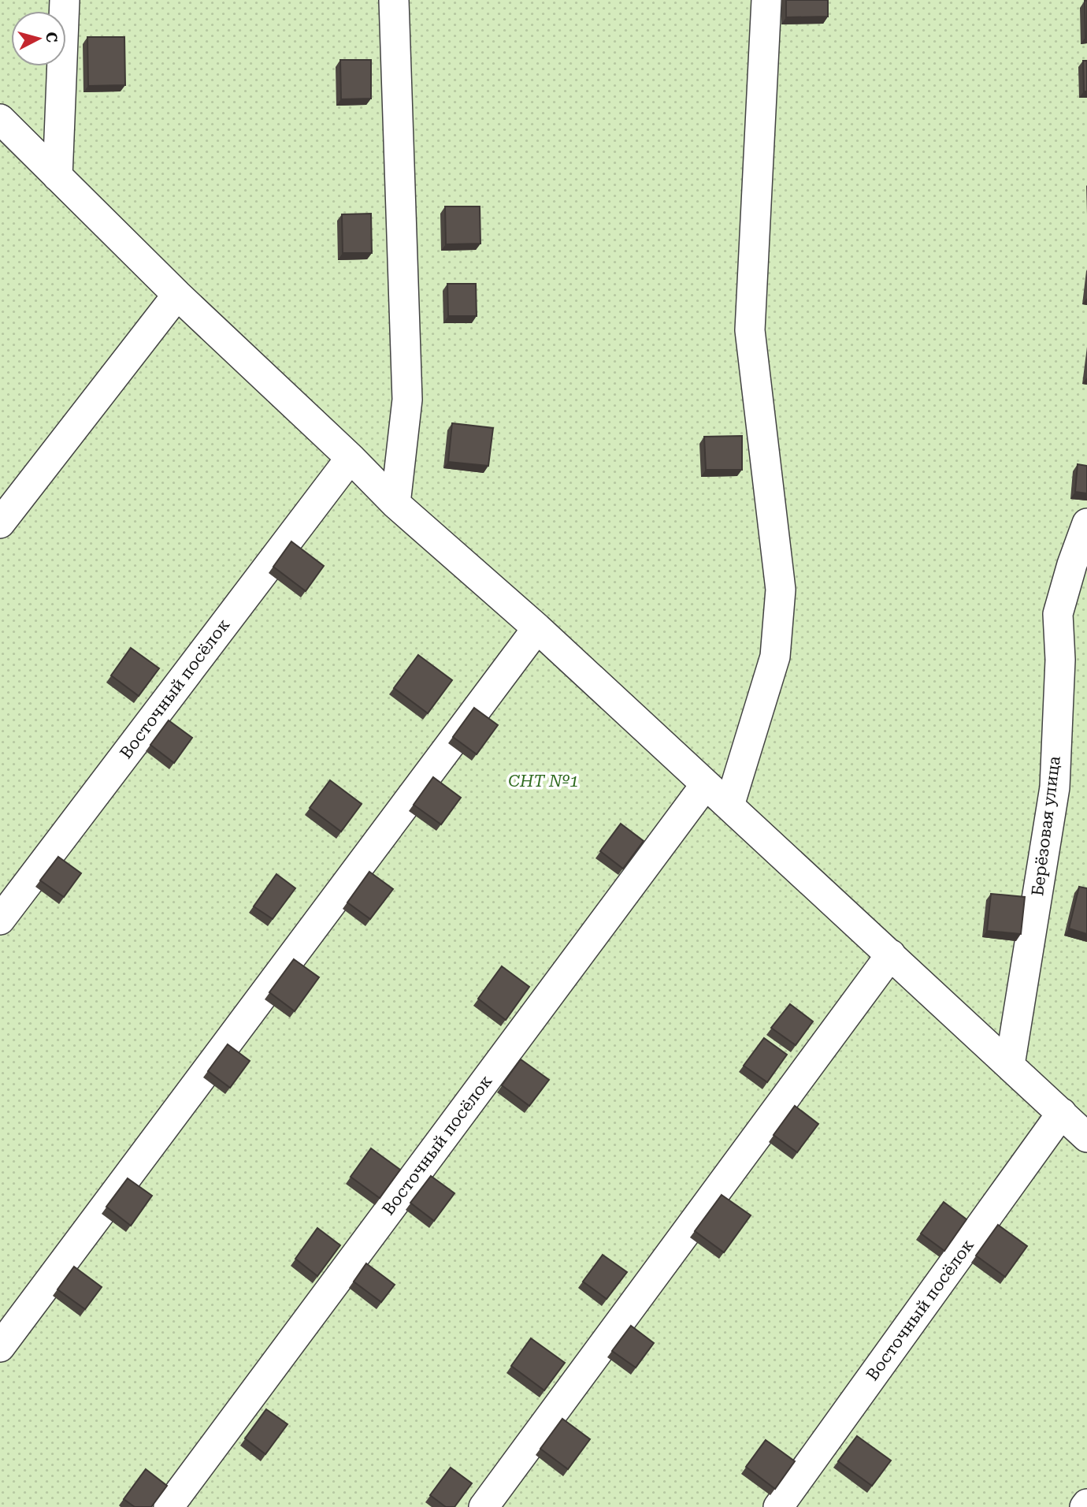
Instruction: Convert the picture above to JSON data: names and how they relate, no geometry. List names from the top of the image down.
{
  "streets": {
    "street": ["Восточный посёлок", "Берёзовая улица"]
  },
  "parks": ["СНТ №1"],
  "north": "right"
}
